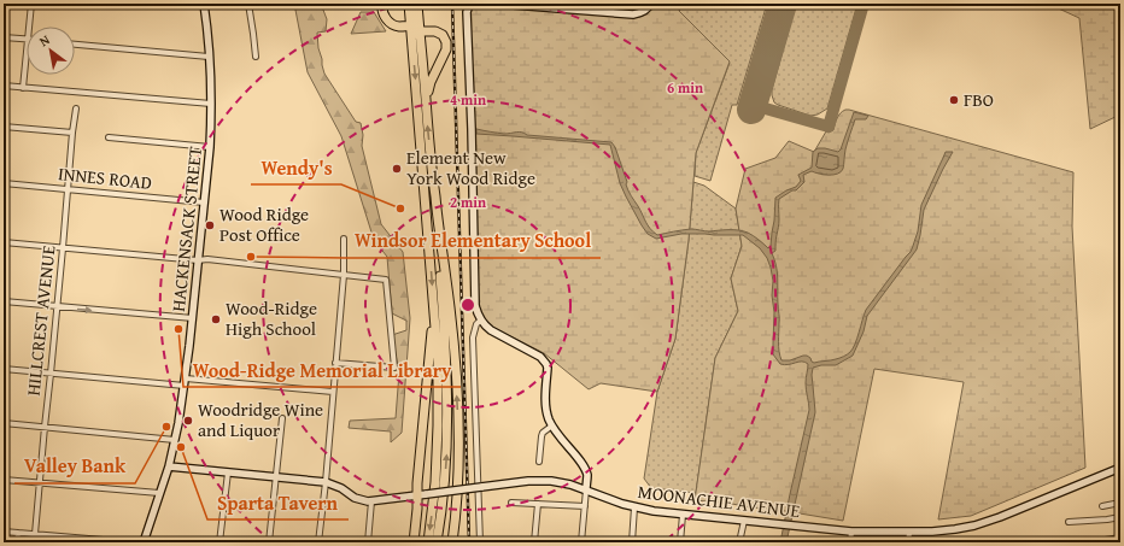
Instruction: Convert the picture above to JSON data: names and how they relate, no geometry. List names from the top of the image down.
{
  "streets": {
    "main road": ["HACKENSACK STREET", "MOONACHIE AVENUE"],
    "street": ["INNES ROAD", "HILLCREST AVENUE"]
  },
  "crossings": [
    ["INNES ROAD", "HACKENSACK STREET"],
    ["INNES ROAD", "HILLCREST AVENUE"],
    ["HACKENSACK STREET", "MOONACHIE AVENUE"]
  ],
  "places": [
    "FBO",
    "Element New York Wood Ridge",
    "Wendy's",
    "Wood Ridge Post Office",
    "Windsor Elementary School",
    "Wood-Ridge High School",
    "Wood-Ridge Memorial Library",
    "Woodridge Wine and Liquor",
    "Valley Bank",
    "Sparta Tavern"
  ],
  "north": "top left",
  "rings": ["6 min", "4 min", "2 min"]
}
